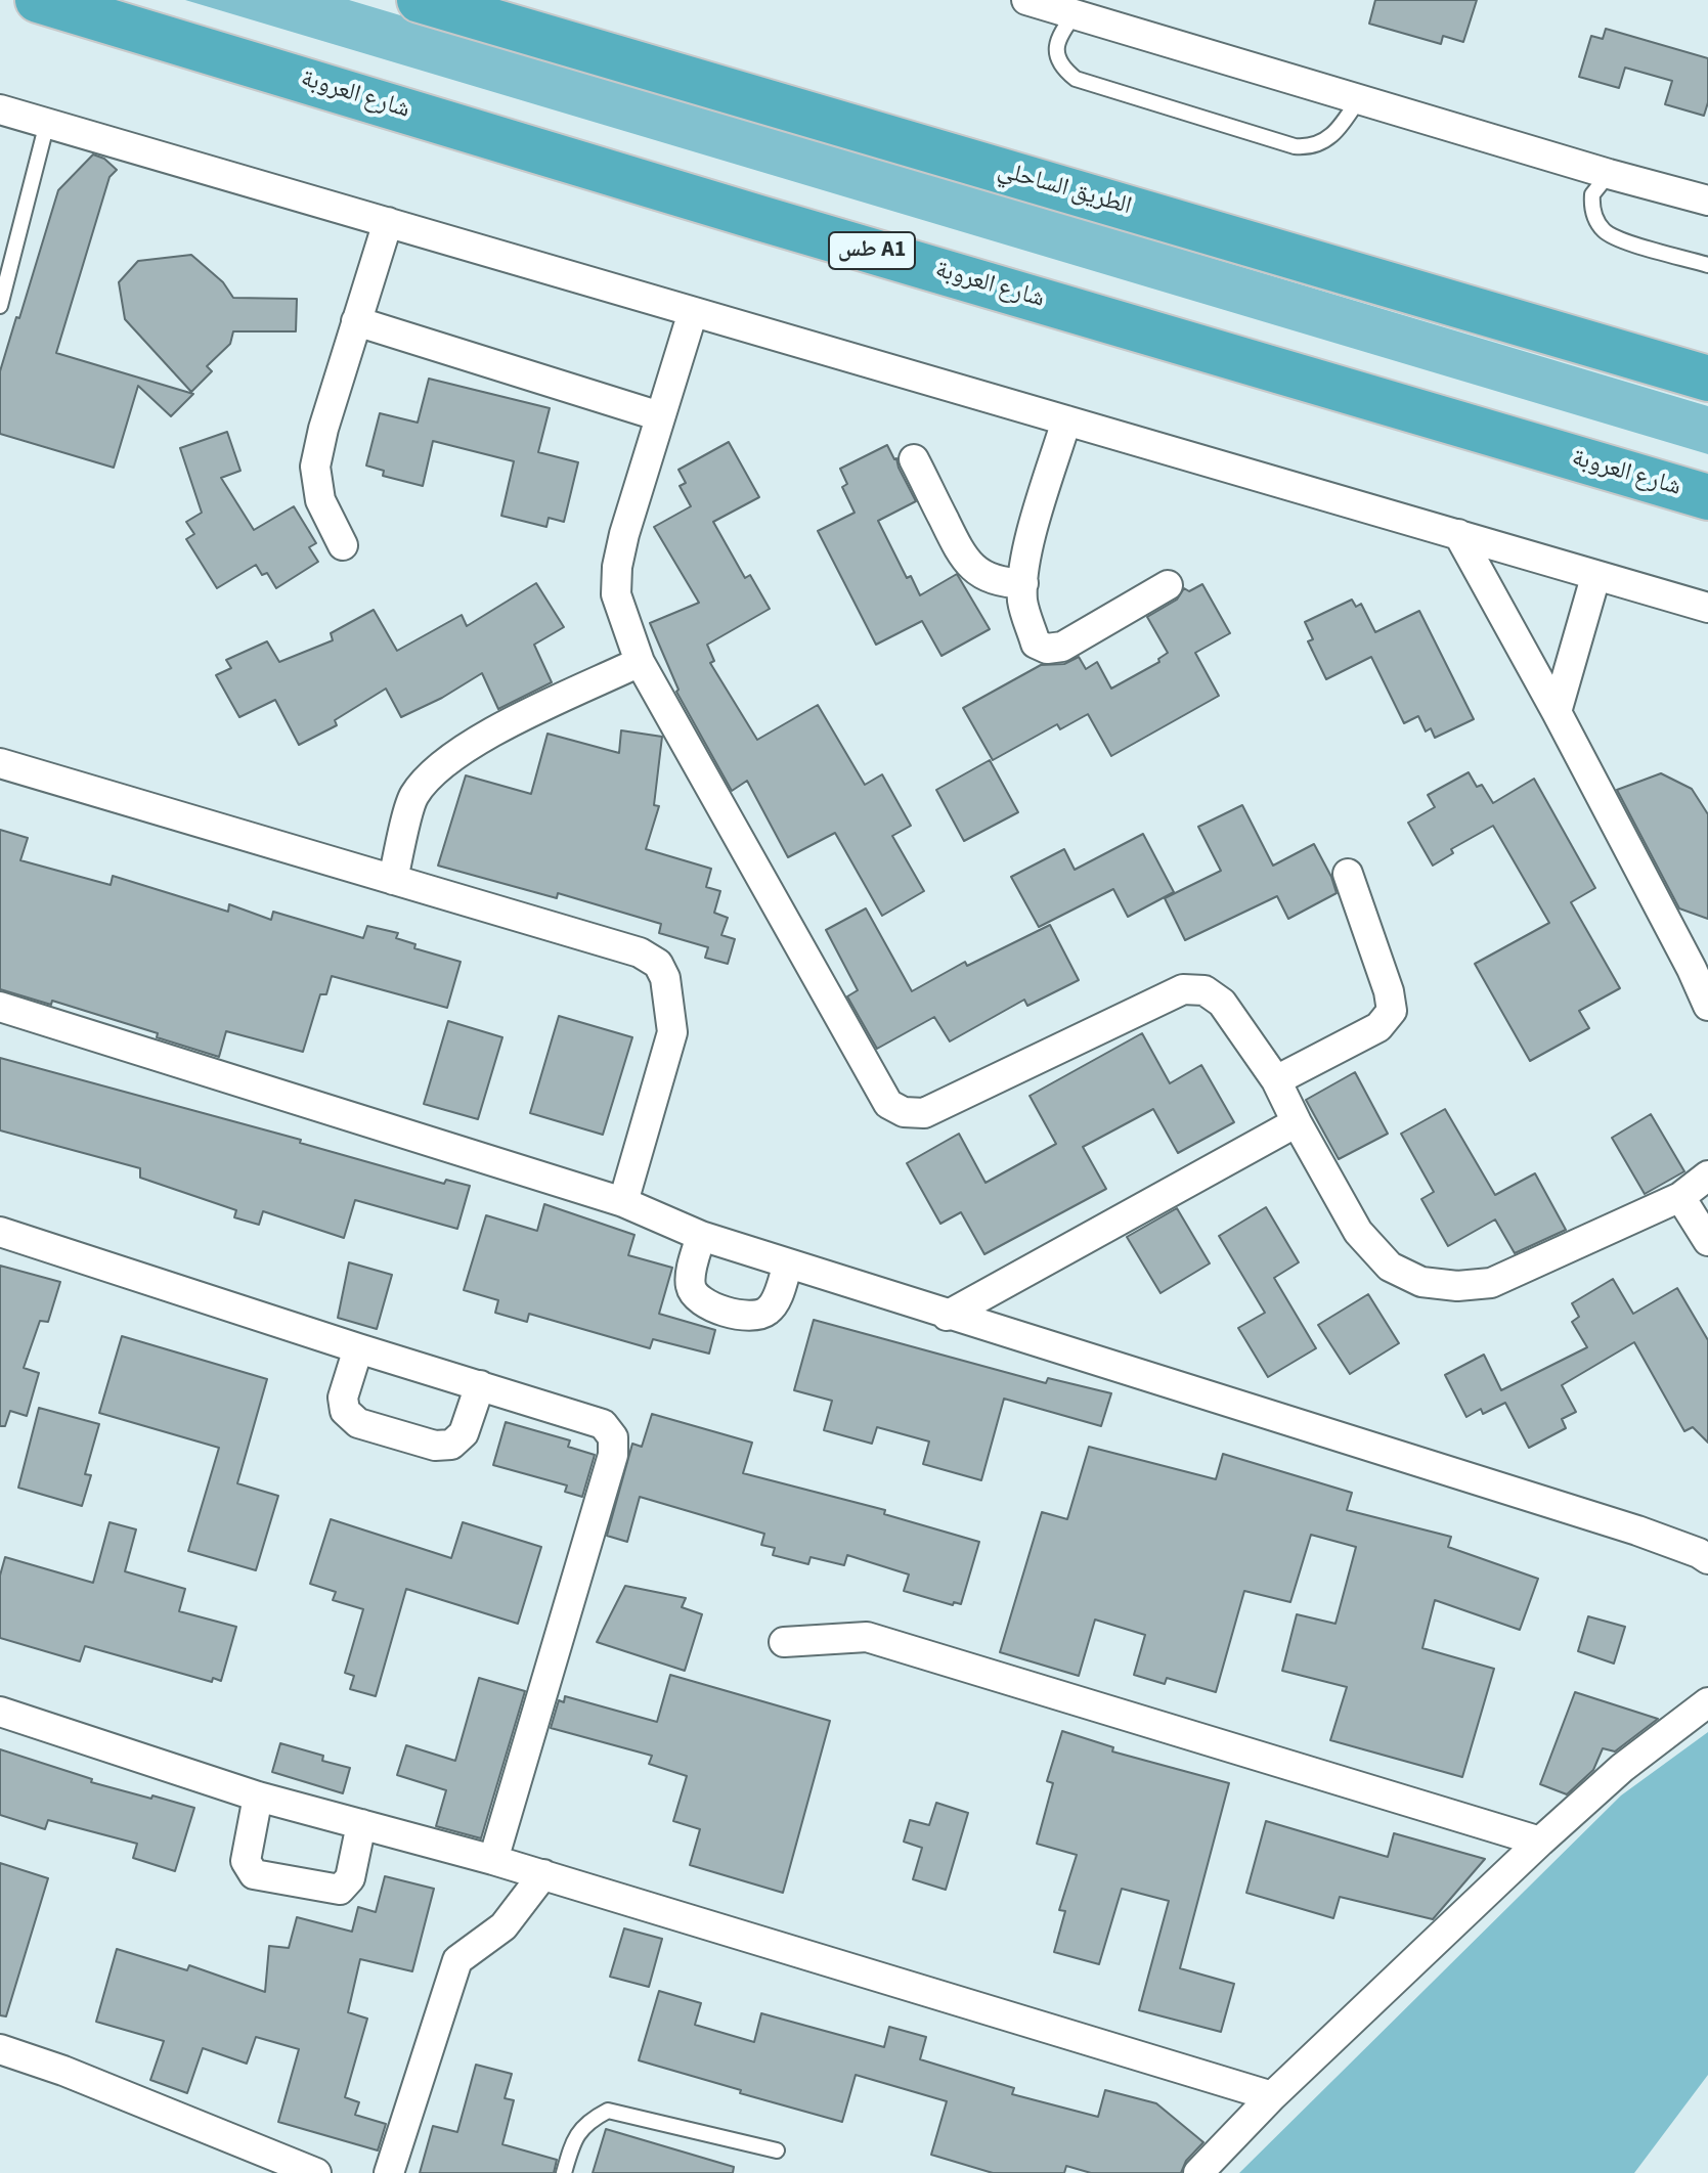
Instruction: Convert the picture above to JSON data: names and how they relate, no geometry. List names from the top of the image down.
{
  "streets": {
    "highway": ["شارع العروبة", "الطريق الساحلي", "طس A1"]
  }
}
